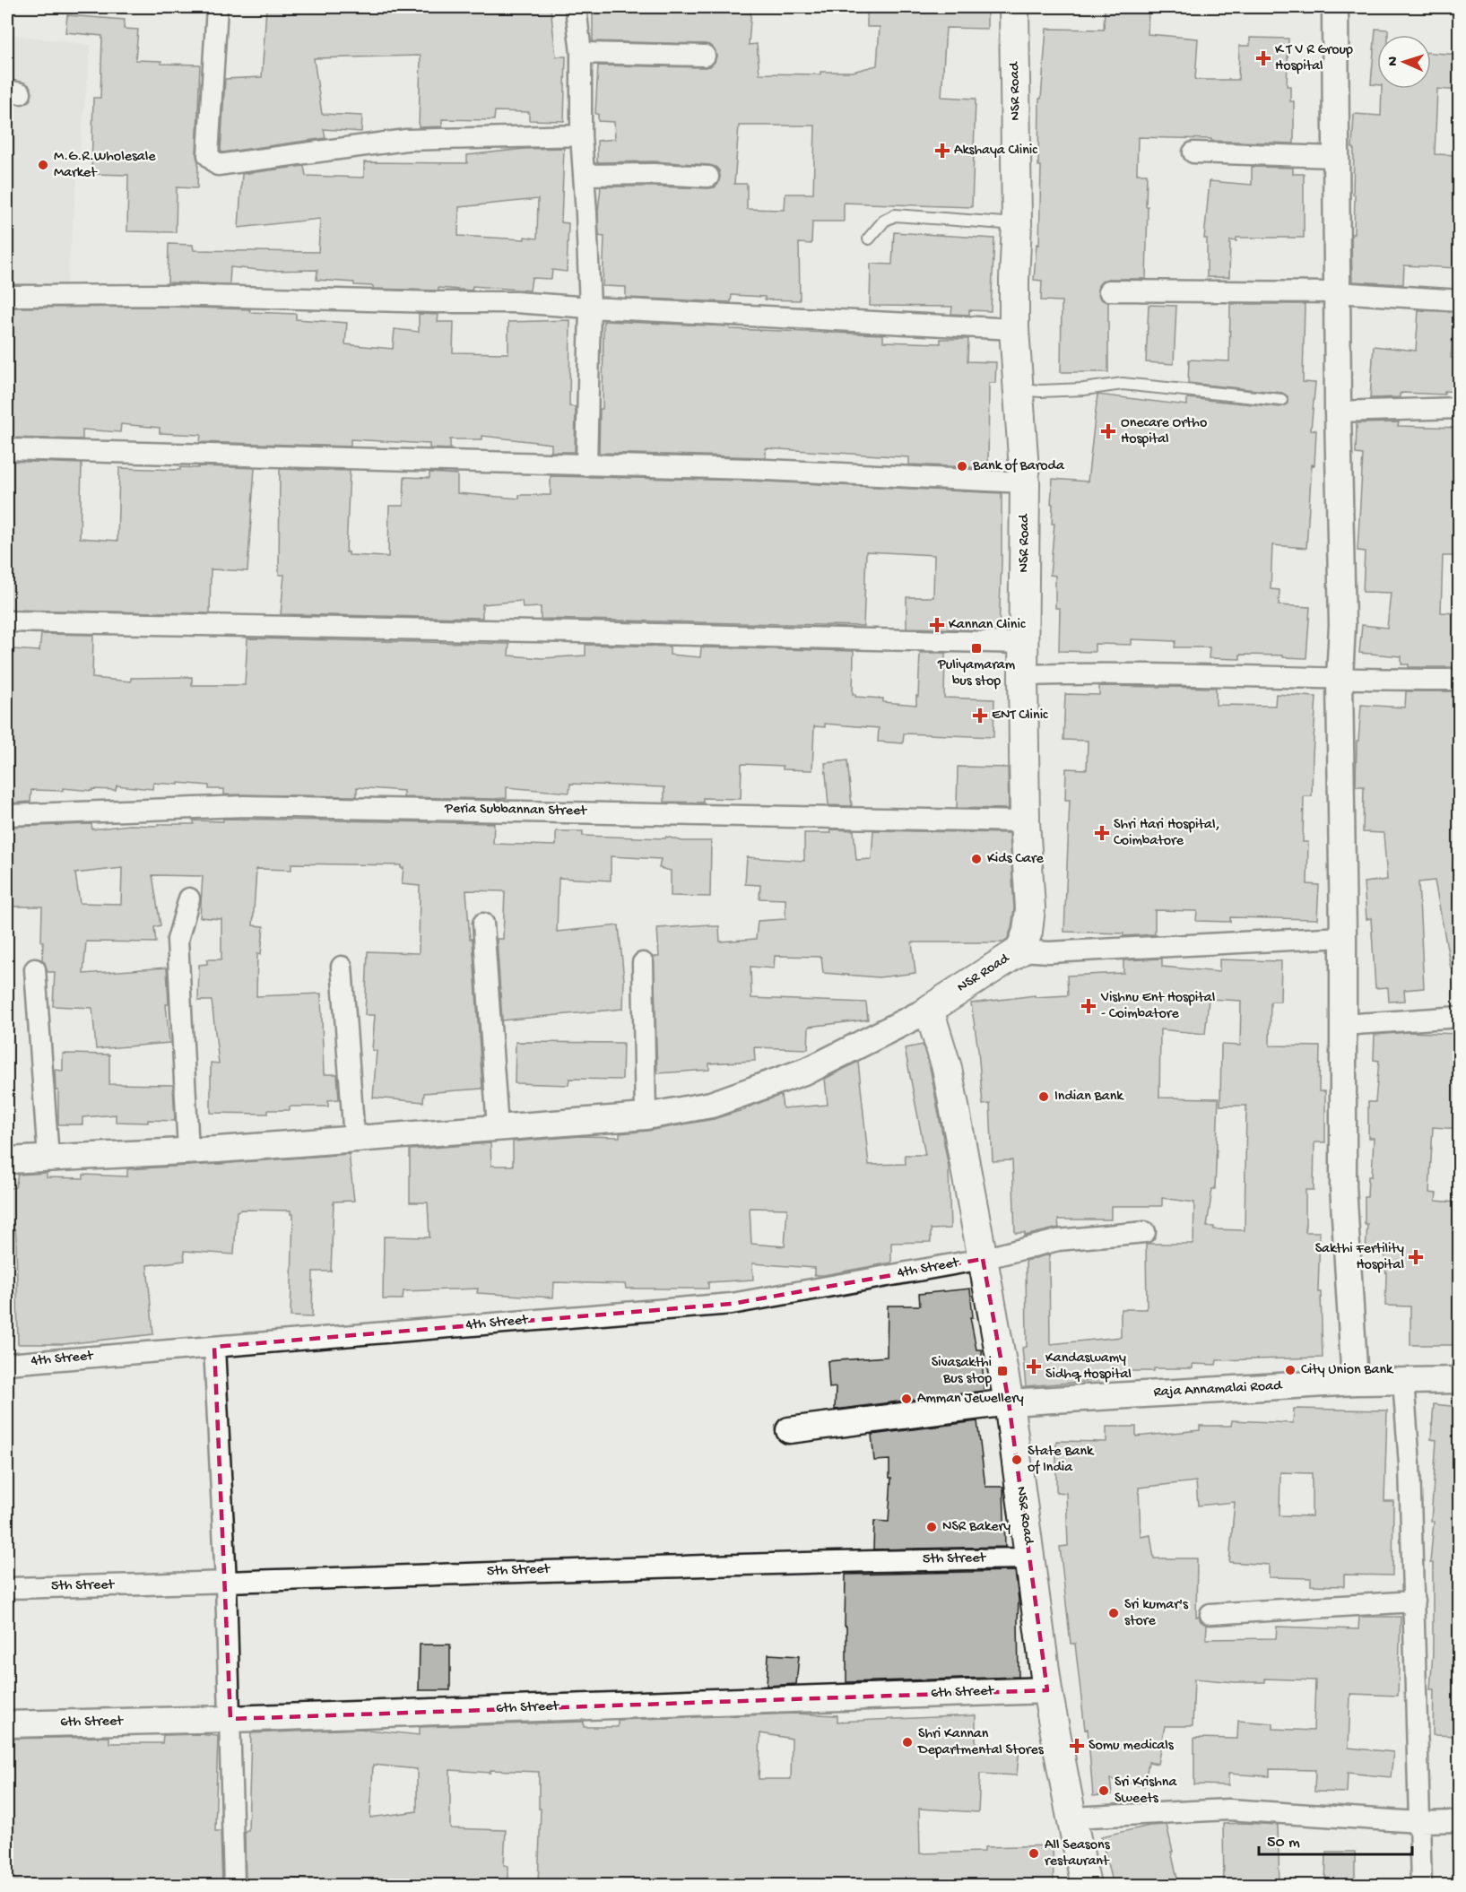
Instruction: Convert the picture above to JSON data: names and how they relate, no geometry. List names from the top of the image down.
{
  "streets": {
    "main road": ["NSR Road"],
    "street": [
      "Peria Subbannan Street",
      "4th Street",
      "Raja Annamalai Road",
      "5th Street",
      "6th Street"
    ]
  },
  "crossings": [
    ["NSR Road", "Peria Subbannan Street"],
    ["NSR Road", "4th Street"],
    ["NSR Road", "Raja Annamalai Road"],
    ["NSR Road", "5th Street"],
    ["NSR Road", "6th Street"]
  ],
  "places": {
    "health": [
      "K T V R Group Hospital",
      "Akshaya Clinic",
      "Onecare Ortho Hospital",
      "Kannan Clinic",
      "ENT Clinic",
      "Shri Hari Hospital, Coimbatore",
      "Vishnu Ent Hospital - Coimbatore",
      "Sakthi Fertility Hospital",
      "Kandaswamy Sidhq Hospital",
      "Somu medicals"
    ],
    "other": [
      "M.G.R.Wholesale Market",
      "Bank of Baroda",
      "Kids Care",
      "Indian Bank",
      "City Union Bank",
      "Amman Jewellery",
      "State Bank of India",
      "NSR Bakery",
      "Sri kumar's store",
      "Shri Kannan Departmental Stores",
      "Sri Krishna Sweets",
      "All Seasons restaurant"
    ],
    "transit": ["Puliyamaram bus stop", "Sivasakthi Bus stop"]
  },
  "scale_bar": "50 m",
  "north": "left"
}
